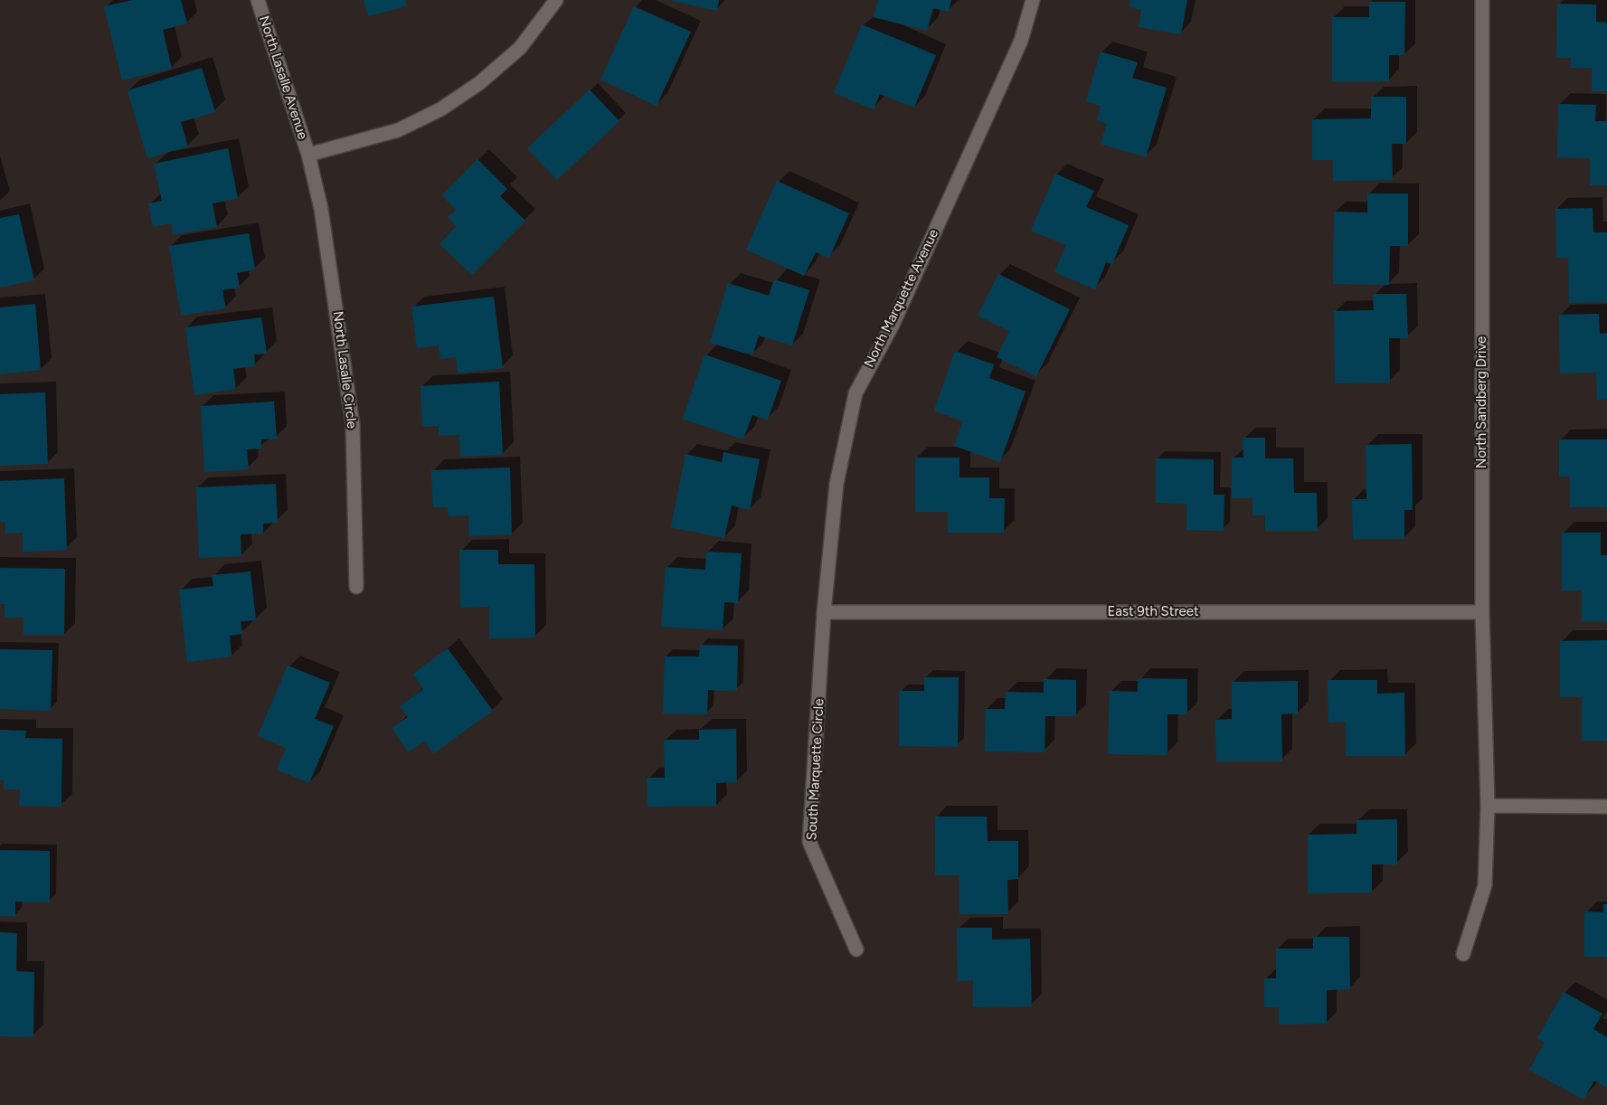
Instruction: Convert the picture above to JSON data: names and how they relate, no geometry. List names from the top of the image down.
{
  "streets": {
    "street": [
      "North Lasalle Avenue",
      "North Marquette Avenue",
      "North Lasalle Circle",
      "North Sandberg Drive",
      "East 9th Street",
      "South Marquette Circle"
    ]
  },
  "crossings": [
    ["North Lasalle Avenue", "North Lasalle Circle"],
    ["North Marquette Avenue", "East 9th Street"],
    ["North Marquette Avenue", "South Marquette Circle"],
    ["North Sandberg Drive", "East 9th Street"],
    ["East 9th Street", "South Marquette Circle"]
  ]
}
